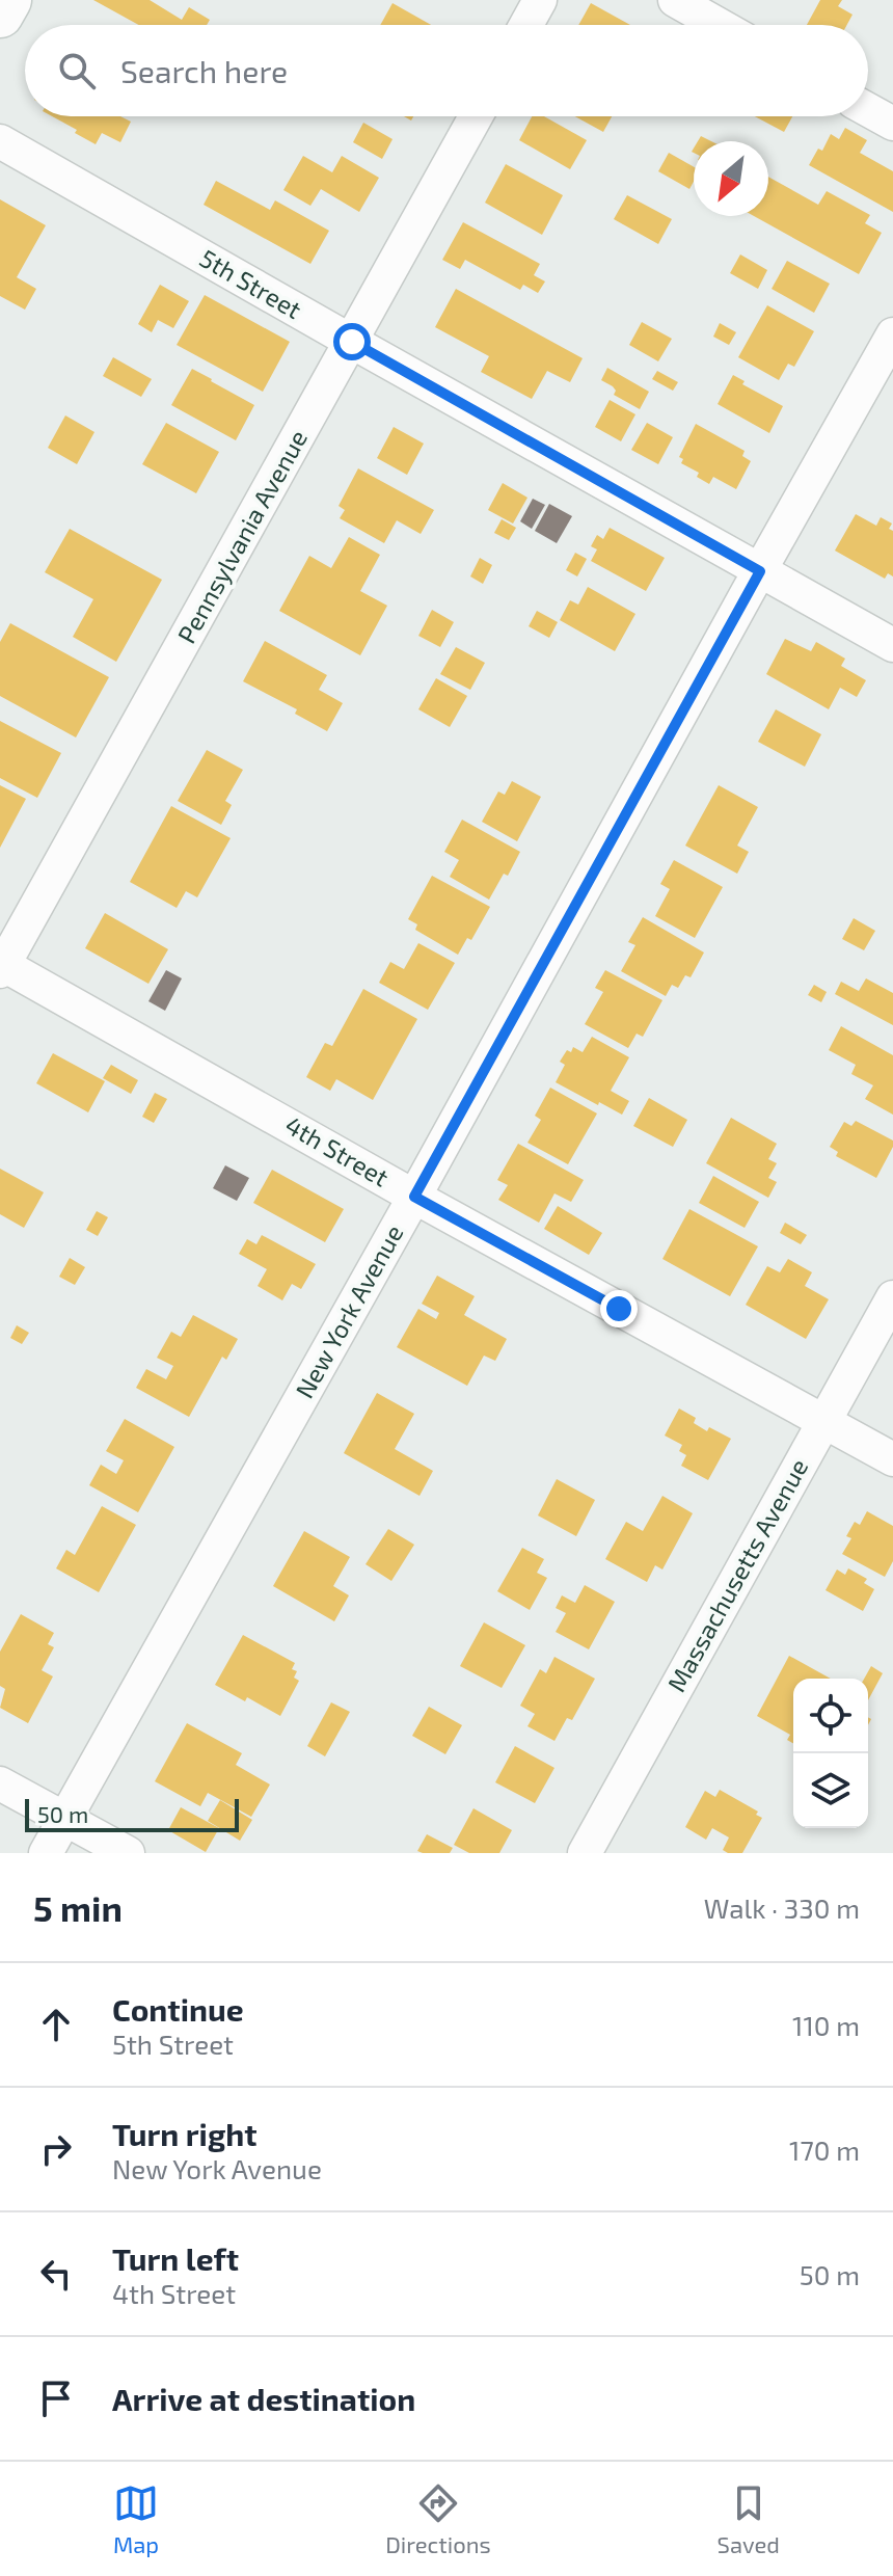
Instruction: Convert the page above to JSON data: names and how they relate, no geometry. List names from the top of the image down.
{
  "streets": {
    "street": [
      "5th Street",
      "Pennsylvania Avenue",
      "4th Street",
      "New York Avenue",
      "Massachusetts Avenue"
    ]
  },
  "crossings": [
    ["5th Street", "Pennsylvania Avenue"],
    ["5th Street", "New York Avenue"],
    ["Pennsylvania Avenue", "4th Street"],
    ["4th Street", "New York Avenue"],
    ["4th Street", "Massachusetts Avenue"]
  ],
  "scale_bar": "50 m",
  "north": "bottom left",
  "page": {
    "search": "Search here",
    "scale": "50 m",
    "heading": ["5 min", "Walk · 330 m"],
    "list": [
      ["Continue", "5th Street", "110 m"],
      ["Turn right", "New York Avenue", "170 m"],
      ["Turn left", "4th Street", "50 m"],
      "Arrive at destination"
    ],
    "nav": ["Map", "Directions", "Saved"]
  }
}
